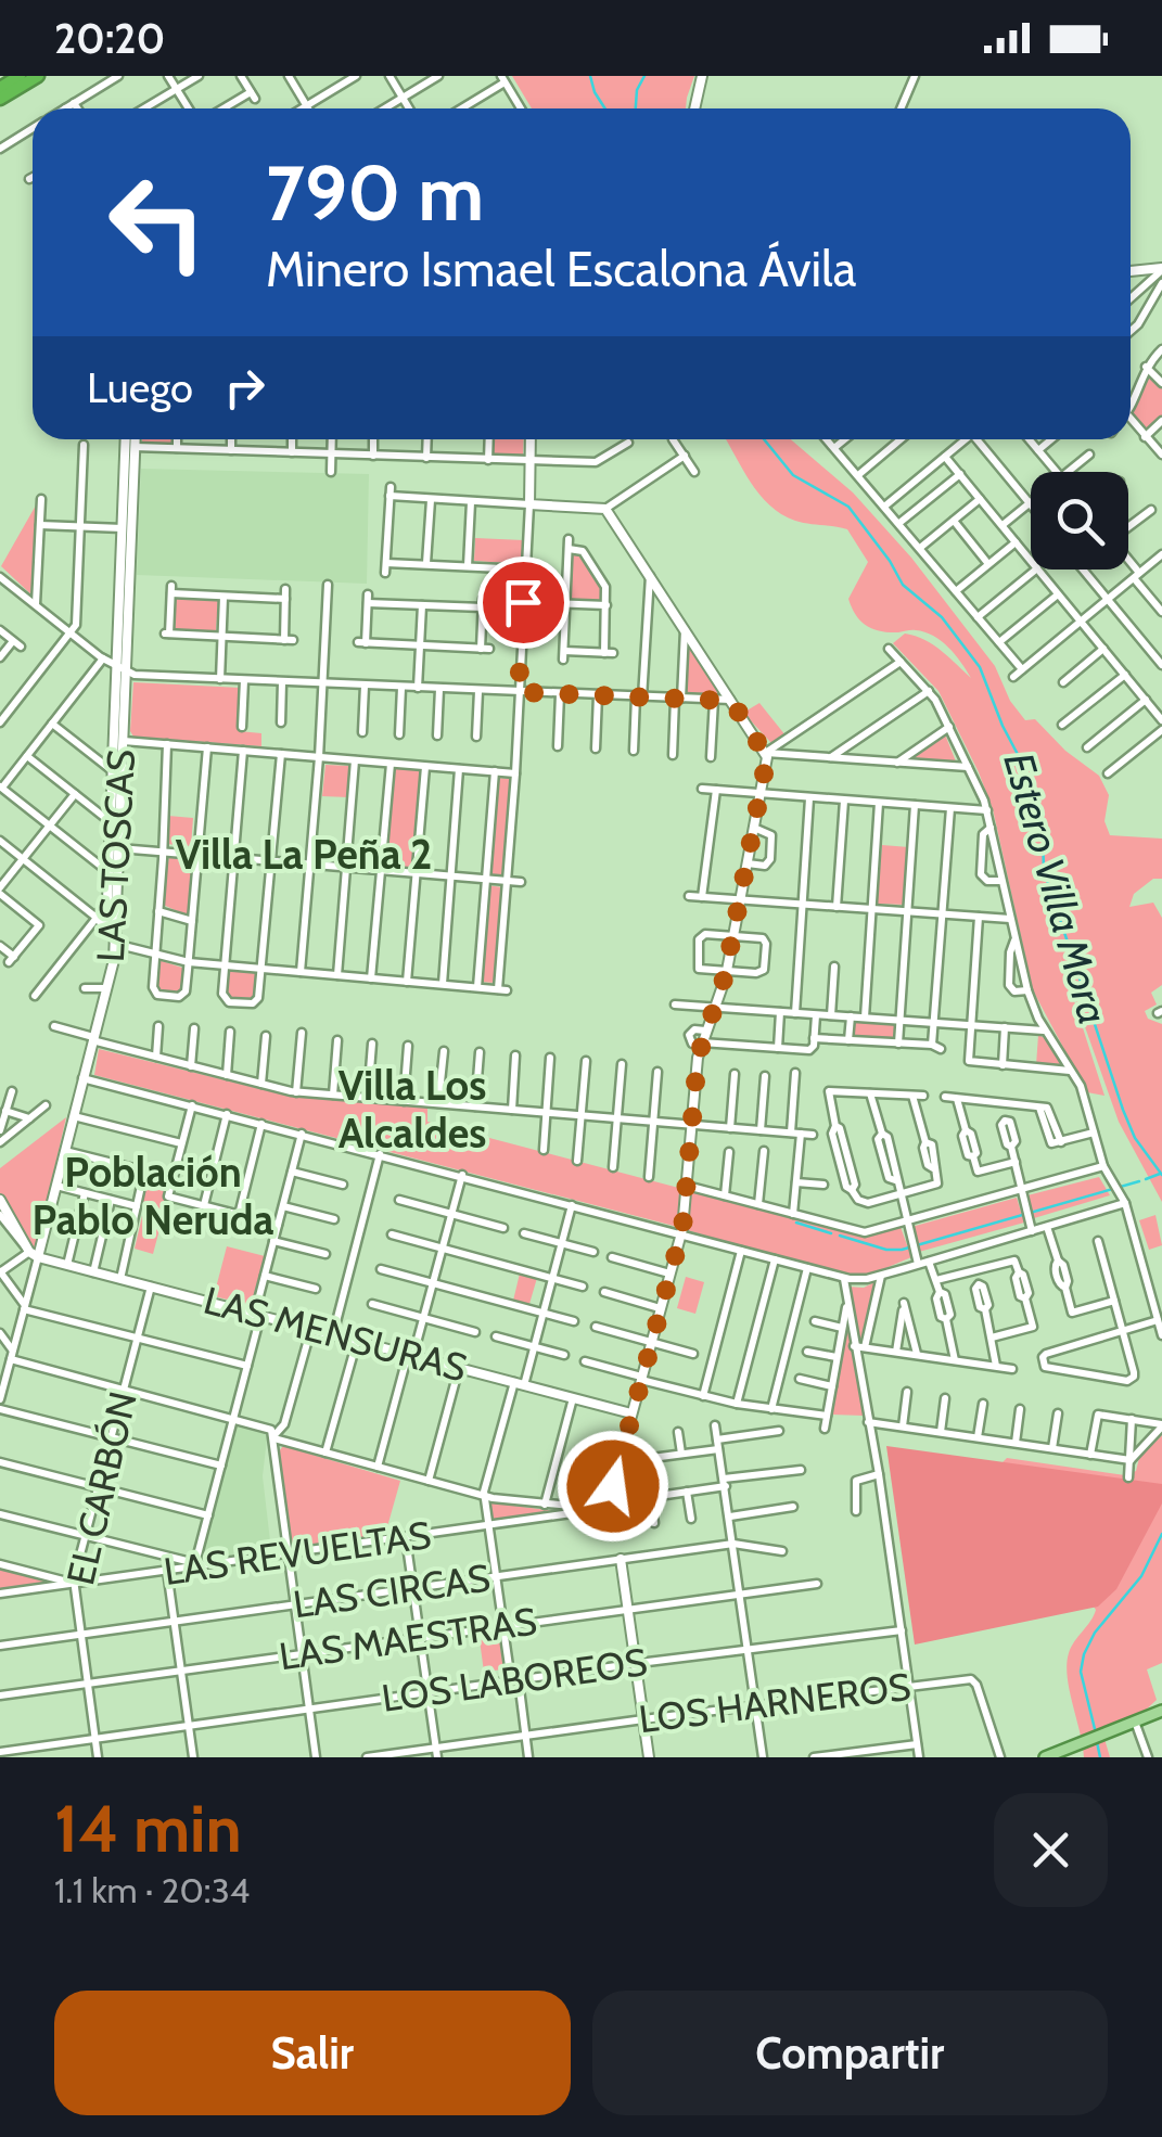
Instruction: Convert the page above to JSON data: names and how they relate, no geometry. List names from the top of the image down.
{
  "streets": {
    "street": [
      "LAS TOSCAS",
      "LAS MENSURAS",
      "EL CARBÓN",
      "LAS REVUELTAS",
      "LAS CIRCAS",
      "LAS MAESTRAS",
      "LOS LABOREOS",
      "LOS HARNEROS"
    ]
  },
  "crossings": [
    ["LAS TOSCAS", "LAS MENSURAS"],
    ["LAS MENSURAS", "EL CARBÓN"],
    ["EL CARBÓN", "LAS REVUELTAS"],
    ["EL CARBÓN", "LAS CIRCAS"],
    ["EL CARBÓN", "LAS MAESTRAS"],
    ["EL CARBÓN", "LOS LABOREOS"]
  ],
  "districts": ["Villa La Peña 2", "Villa Los Alcaldes", "Población Pablo Neruda"],
  "water": ["Estero Villa Mora"],
  "page": {
    "status": "20:20",
    "turn": ["790 m", "Minero Ismael Escalona Ávila"],
    "then": "Luego",
    "heading": ["14 min", "1.1 km · 20:34"],
    "buttons": ["Salir", "Compartir"]
  }
}
